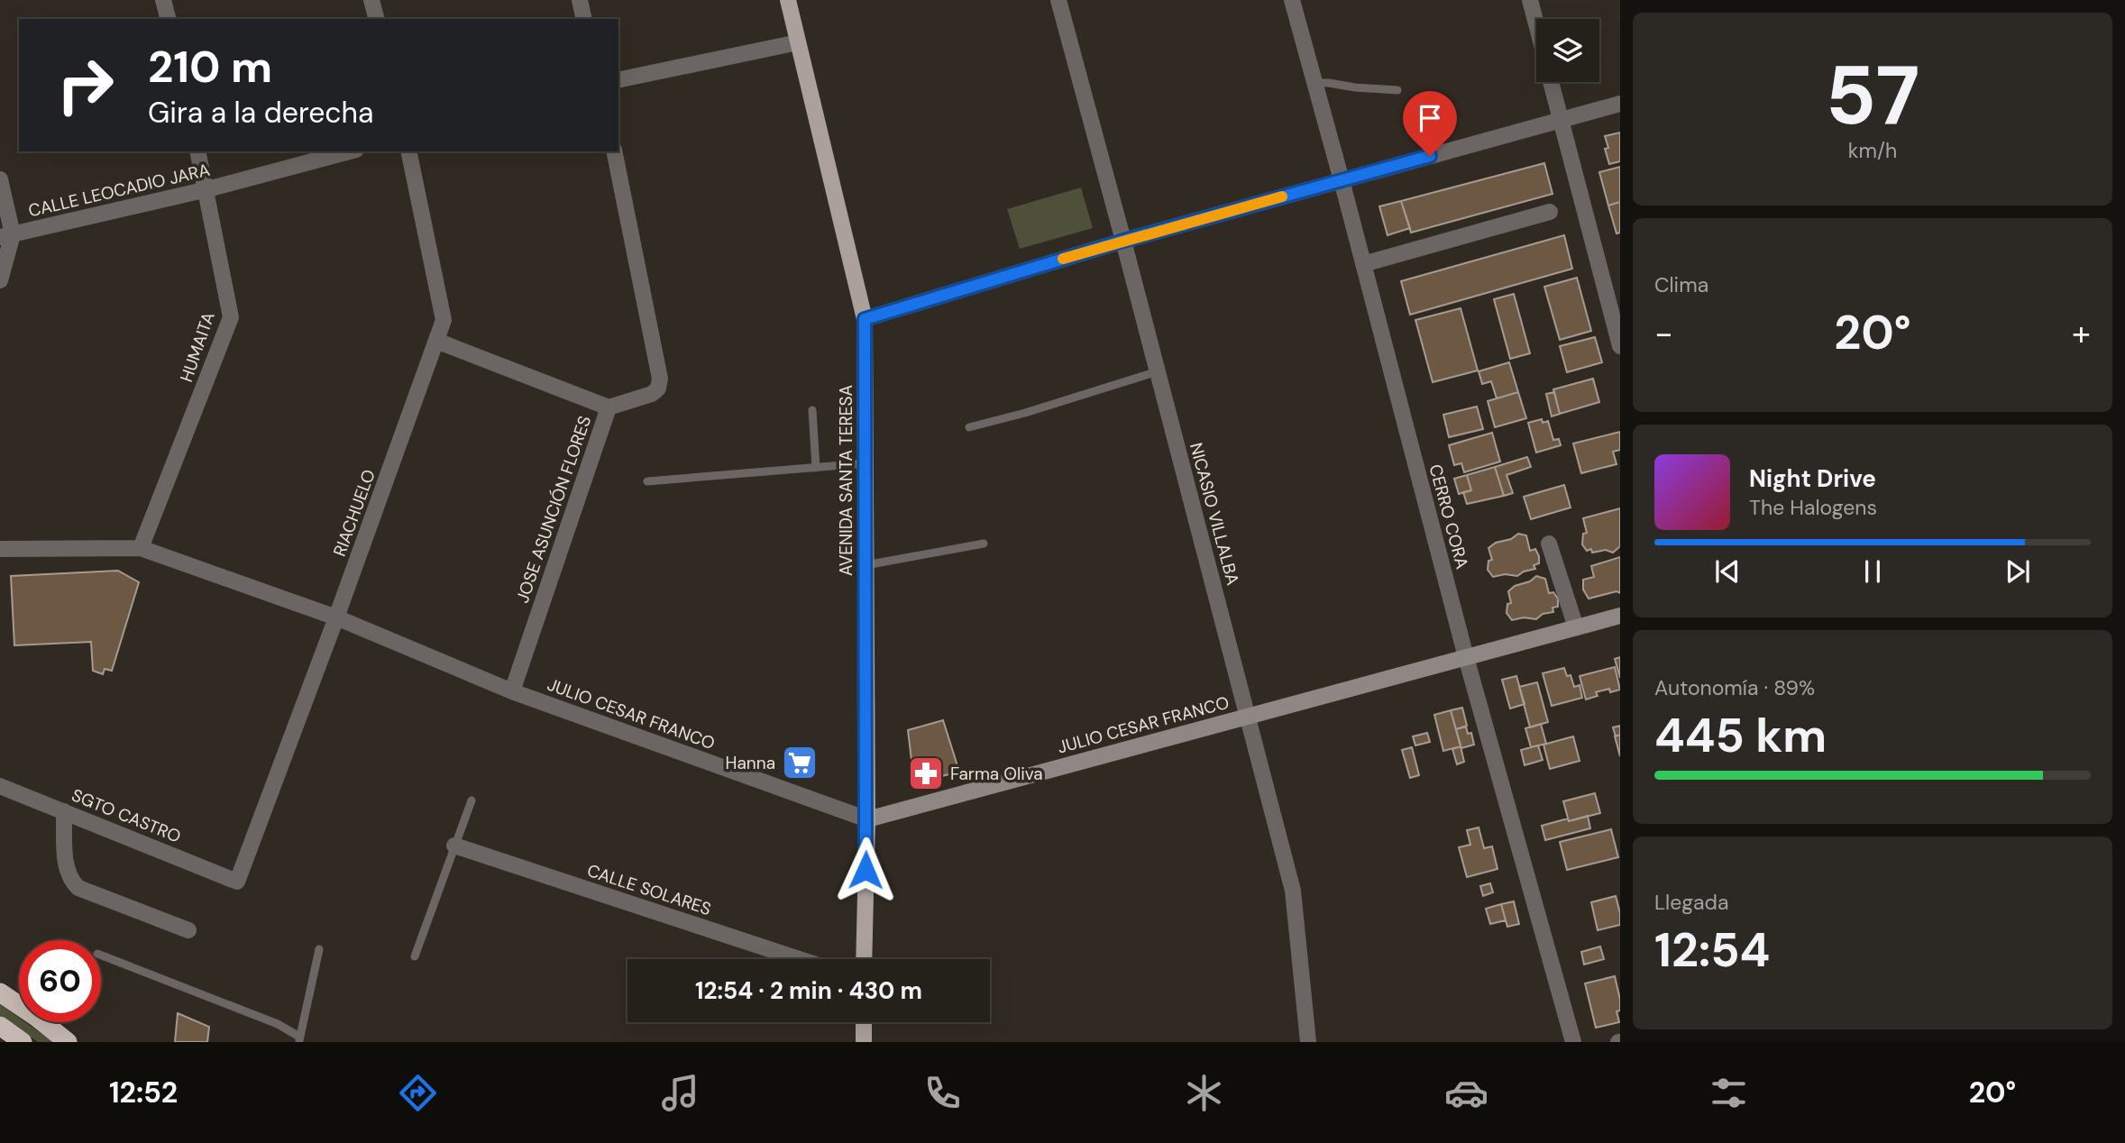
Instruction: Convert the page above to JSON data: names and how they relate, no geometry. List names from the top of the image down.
{
  "streets": {
    "main road": ["AVENIDA SANTA TERESA"],
    "street": [
      "CALLE LEOCADIO JARA",
      "HUMAITA",
      "JOSE ASUNCIÓN FLORES",
      "RIACHUELO",
      "NICASIO VILLALBA",
      "CERRO CORA",
      "JULIO CESAR FRANCO",
      "SGTO CASTRO",
      "CALLE SOLARES"
    ]
  },
  "crossings": [
    ["CALLE LEOCADIO JARA", "HUMAITA"],
    ["HUMAITA", "JULIO CESAR FRANCO"],
    ["AVENIDA SANTA TERESA", "JULIO CESAR FRANCO"],
    ["JOSE ASUNCIÓN FLORES", "JULIO CESAR FRANCO"],
    ["RIACHUELO", "JULIO CESAR FRANCO"],
    ["RIACHUELO", "SGTO CASTRO"],
    ["NICASIO VILLALBA", "JULIO CESAR FRANCO"],
    ["CERRO CORA", "JULIO CESAR FRANCO"]
  ],
  "places": {
    "supermarket": ["Hanna"],
    "pharmacy": ["Farma Oliva"]
  },
  "page": {
    "tile": [
      ["57", "km/h"],
      "Clima",
      ["Autonomía · 89%", "445 km"],
      ["Llegada", "12:54"]
    ],
    "turn": ["210 m", "Gira a la derecha"],
    "heat": ["−", "20°", "+"],
    "song": ["Night Drive", "The Halogens"],
    "limit": "60",
    "trip": "12:54 · 2 min · 430 m",
    "tabs": ["12:52", "20°"]
  }
}
